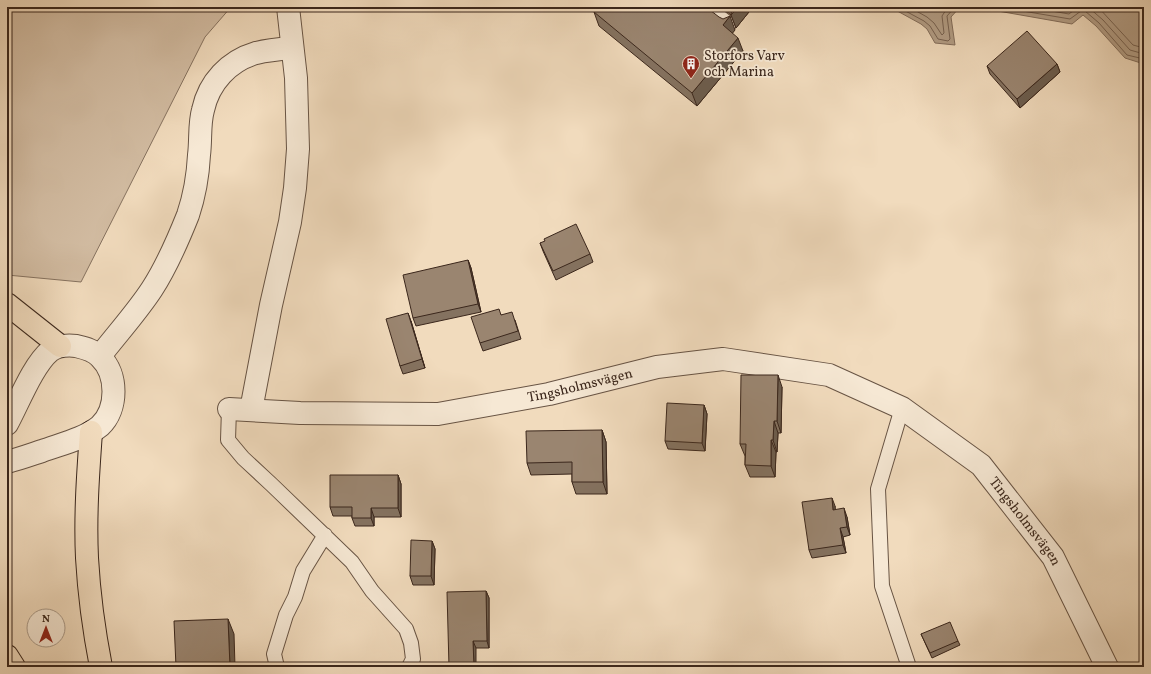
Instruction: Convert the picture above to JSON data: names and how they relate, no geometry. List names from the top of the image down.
{
  "streets": {
    "street": ["Tingsholmsvägen"]
  },
  "places": {
    "building": ["Storfors Varv och Marina"]
  },
  "north": "top"
}
